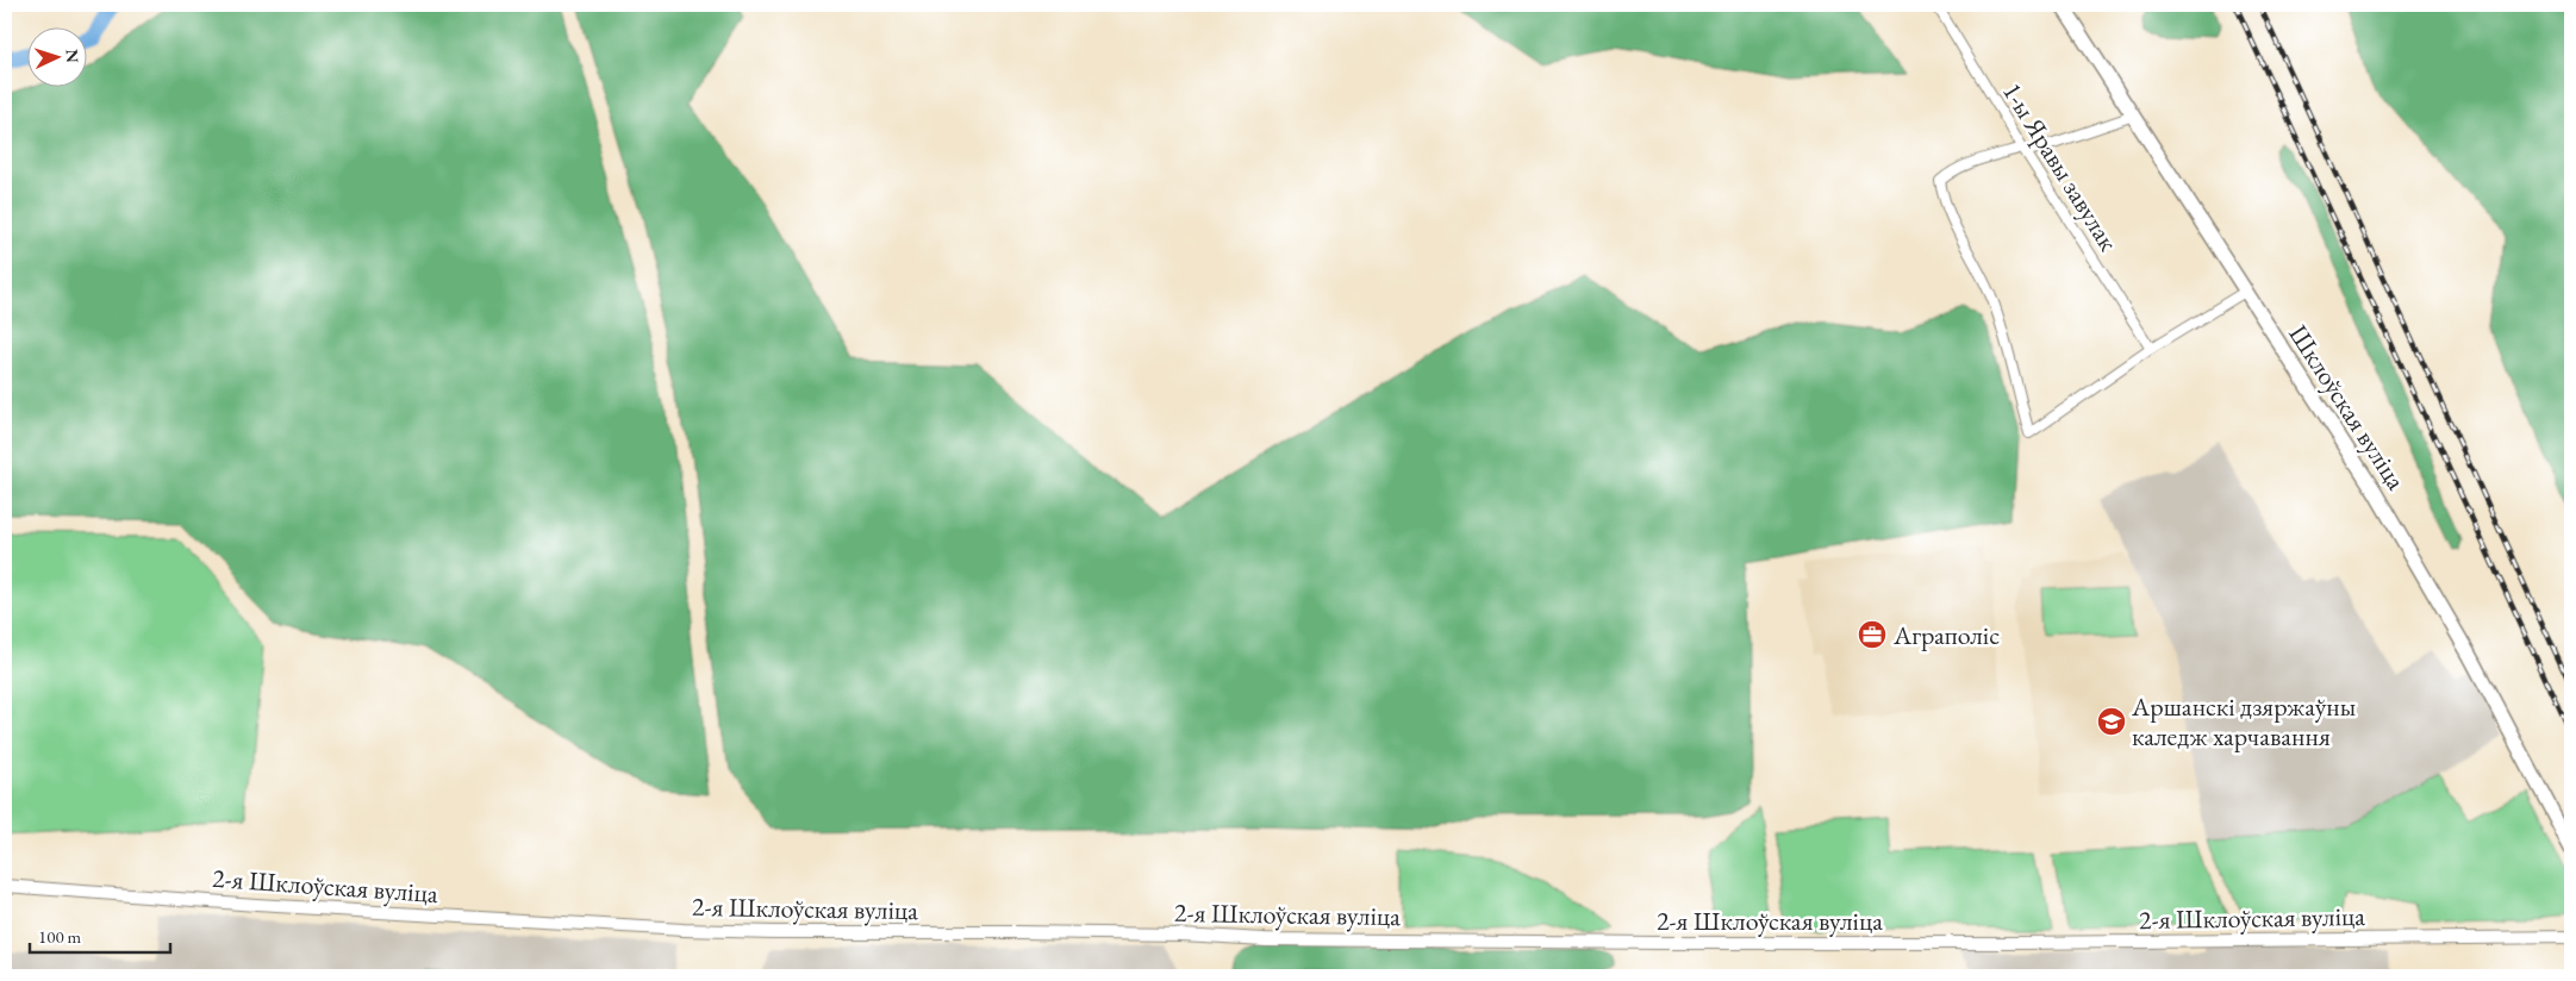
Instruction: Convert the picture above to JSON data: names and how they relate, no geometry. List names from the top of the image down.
{
  "streets": {
    "main road": ["Шклоўская вуліца"],
    "street": ["1-ы Яравы завулак", "2-я Шклоўская вуліца"]
  },
  "places": {
    "office": ["Аграполіс"],
    "school or university": ["Аршанскі дзяржаўны каледж харчавання"]
  },
  "scale_bar": "100 m",
  "north": "right"
}
